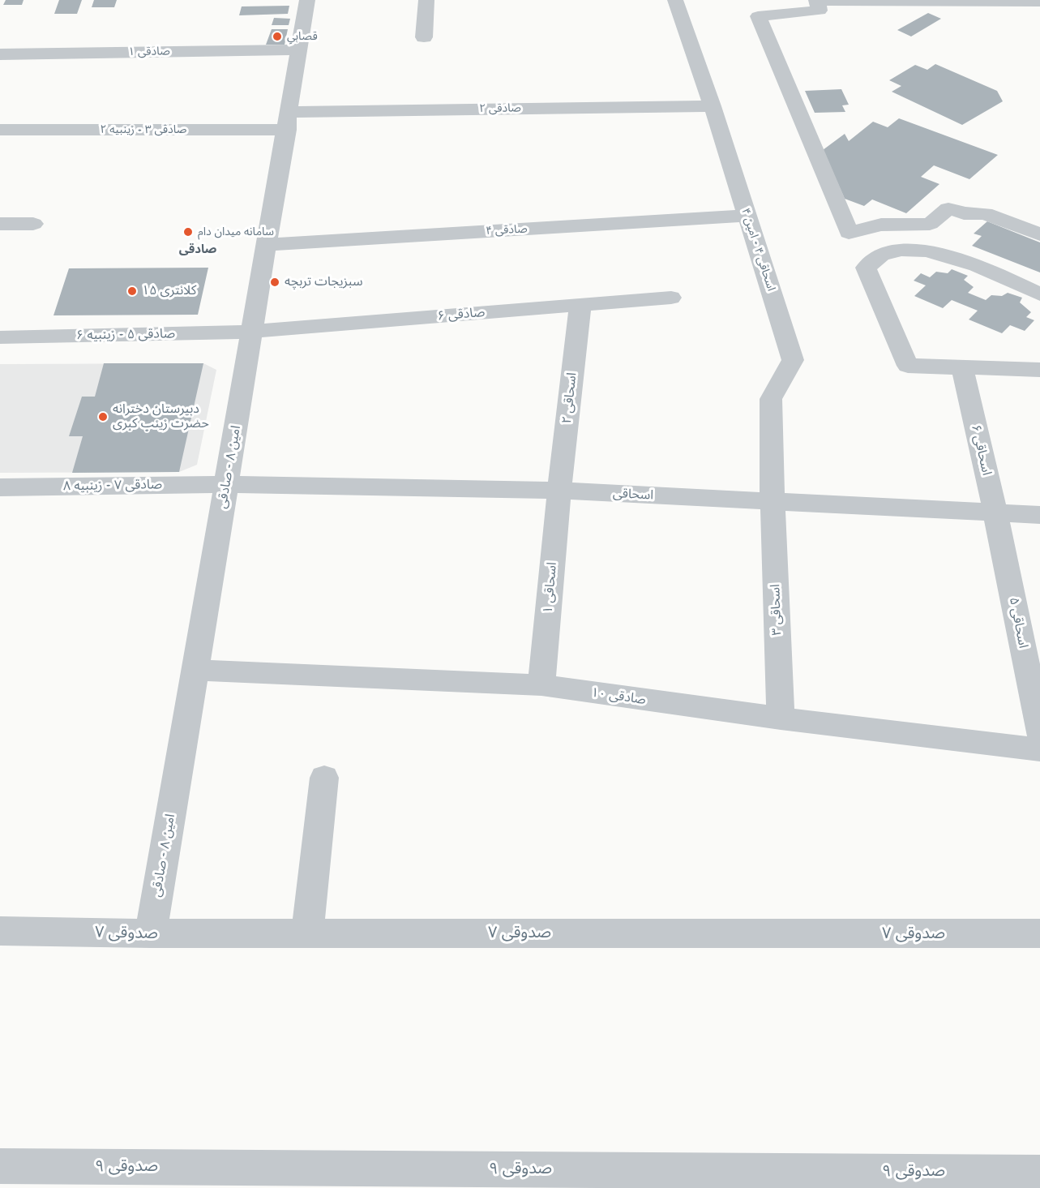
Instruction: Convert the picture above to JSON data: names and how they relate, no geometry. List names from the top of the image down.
{
  "streets": {
    "street": [
      "صادقی ۱",
      "صادقی ۲",
      "صادقی ۳ - زینبیه ۲",
      "صادقی ۴",
      "اسحاقی ۴ - امین ۴",
      "صادقی ۶",
      "صادقی ۵ - زینبیه ۶",
      "اسحاقی ۲",
      "اسحاقی ۶",
      "امین ۸ - صادقی",
      "صادقی ۷ - زینبیه ۸",
      "اسحاقی",
      "اسحاقی ۱",
      "اسحاقی ۳",
      "اسحاقی ۵",
      "صادقی ۱۰",
      "صدوقی ۷",
      "صدوقی ۹"
    ]
  },
  "crossings": [
    ["صادقی ۱", "امین ۸ - صادقی"],
    ["صادقی ۲", "صادقی ۳ - زینبیه ۲"],
    ["صادقی ۲", "اسحاقی ۴ - امین ۴"],
    ["صادقی ۲", "امین ۸ - صادقی"],
    ["صادقی ۳ - زینبیه ۲", "امین ۸ - صادقی"],
    ["صادقی ۴", "اسحاقی ۴ - امین ۴"],
    ["صادقی ۴", "امین ۸ - صادقی"],
    ["اسحاقی ۴ - امین ۴", "اسحاقی"],
    ["اسحاقی ۴ - امین ۴", "اسحاقی ۳"],
    ["صادقی ۶", "صادقی ۵ - زینبیه ۶"],
    ["صادقی ۶", "اسحاقی ۲"],
    ["صادقی ۶", "امین ۸ - صادقی"],
    ["صادقی ۵ - زینبیه ۶", "امین ۸ - صادقی"],
    ["اسحاقی ۲", "اسحاقی"],
    ["اسحاقی ۲", "اسحاقی ۱"],
    ["اسحاقی ۶", "اسحاقی"],
    ["اسحاقی ۶", "اسحاقی ۵"],
    ["امین ۸ - صادقی", "صادقی ۷ - زینبیه ۸"],
    ["امین ۸ - صادقی", "اسحاقی"],
    ["امین ۸ - صادقی", "صادقی ۱۰"],
    ["امین ۸ - صادقی", "صدوقی ۷"],
    ["صادقی ۷ - زینبیه ۸", "اسحاقی"],
    ["اسحاقی", "اسحاقی ۱"],
    ["اسحاقی", "اسحاقی ۳"],
    ["اسحاقی", "اسحاقی ۵"],
    ["اسحاقی ۱", "صادقی ۱۰"],
    ["اسحاقی ۳", "صادقی ۱۰"]
  ],
  "districts": ["صادقی"],
  "places": [
    "قصابیِ",
    "سامانه میدان دام",
    "سبزیجات تربچه",
    "کلانتری ۱۵",
    "دبیرستان دخترانه حضرت زینب کبری"
  ]
}
